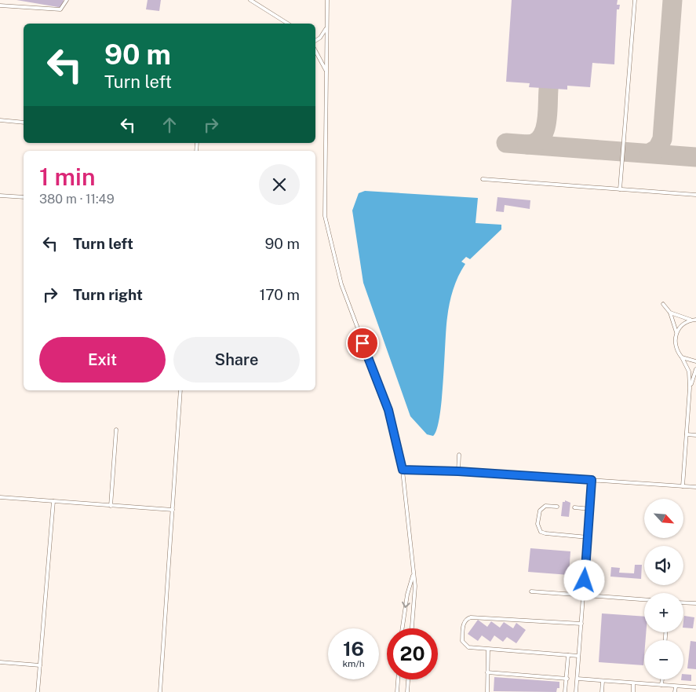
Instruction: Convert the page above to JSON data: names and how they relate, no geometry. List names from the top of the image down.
{
  "north": "bottom right",
  "page": {
    "turn": ["90 m", "Turn left"],
    "heading": ["1 min", "380 m · 11:49"],
    "list": [
      {
        "name": "Turn left",
        "value": "90 m"
      },
      {
        "name": "Turn right",
        "value": "170 m"
      }
    ],
    "buttons": ["Exit", "Share"],
    "map_buttons": ["+", "−"],
    "speed": "16 km/h",
    "limit": "20"
  }
}
